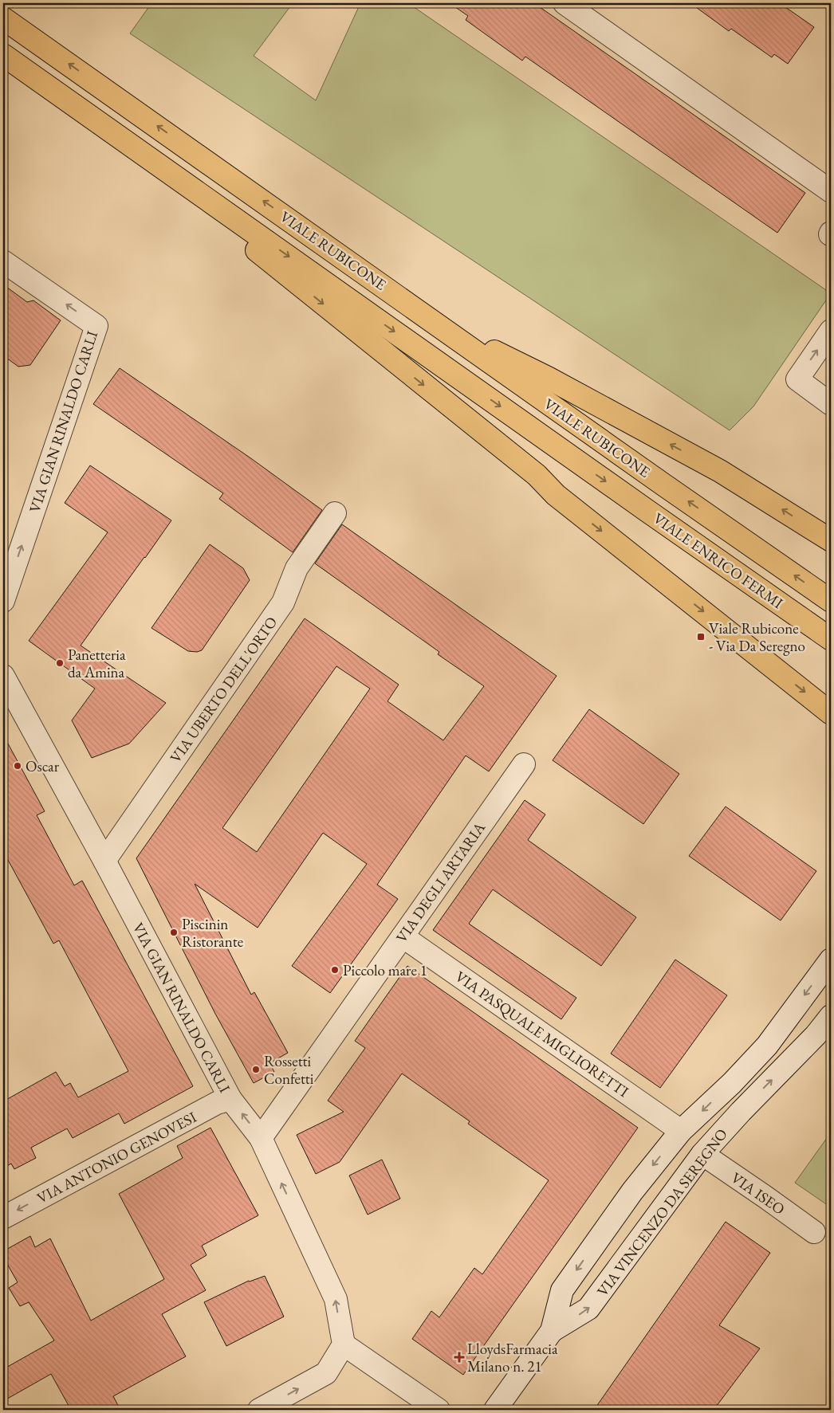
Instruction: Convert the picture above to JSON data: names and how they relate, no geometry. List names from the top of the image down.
{
  "streets": {
    "highway": ["VIALE RUBICONE", "VIALE ENRICO FERMI"],
    "street": [
      "VIA GIAN RINALDO CARLI",
      "VIA UBERTO DELL'ORTO",
      "VIA DEGLI ARTARIA",
      "VIA PASQUALE MIGLIORETTI",
      "VIA ANTONIO GENOVESI",
      "VIA ISEO",
      "VIA VINCENZO DA SEREGNO"
    ]
  },
  "crossings": [
    ["VIALE RUBICONE", "VIALE ENRICO FERMI"],
    ["VIA GIAN RINALDO CARLI", "VIA UBERTO DELL'ORTO"],
    ["VIA GIAN RINALDO CARLI", "VIA DEGLI ARTARIA"],
    ["VIA GIAN RINALDO CARLI", "VIA ANTONIO GENOVESI"],
    ["VIA DEGLI ARTARIA", "VIA PASQUALE MIGLIORETTI"],
    ["VIA PASQUALE MIGLIORETTI", "VIA VINCENZO DA SEREGNO"],
    ["VIA ISEO", "VIA VINCENZO DA SEREGNO"]
  ],
  "one_way": ["VIA GIAN RINALDO CARLI", "VIA ANTONIO GENOVESI"],
  "places": {
    "transit": ["Viale Rubicone - Via Da Seregno"],
    "other": [
      "Panetteria da Amina",
      "Oscar",
      "Piscinin Ristorante",
      "Piccolo mare 1",
      "Rossetti Confetti"
    ],
    "health": ["LloydsFarmacia Milano n. 21"]
  }
}
